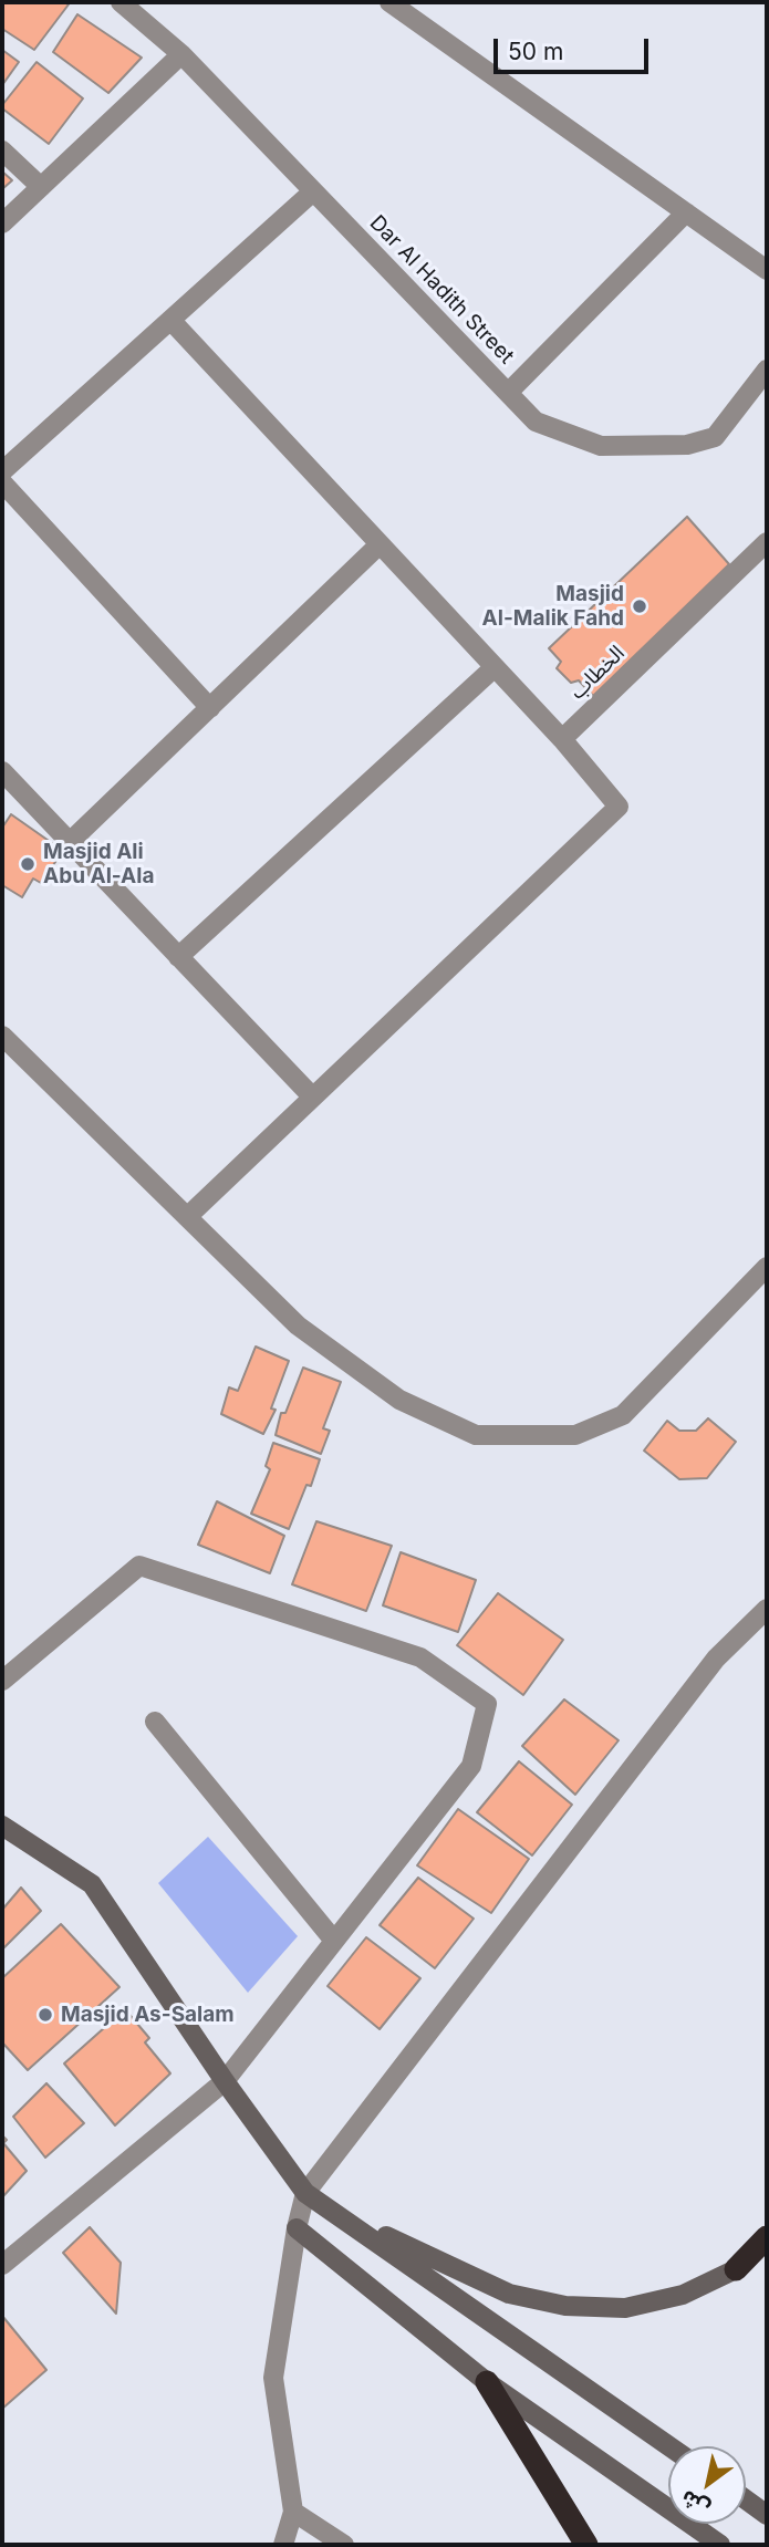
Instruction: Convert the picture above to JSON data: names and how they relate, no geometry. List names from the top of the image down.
{
  "streets": {
    "street": ["Dar Al Hadith Street", "الخطاب"]
  },
  "places": ["Masjid Al-Malik Fahd", "Masjid Ali Abu Al-Ala", "Masjid As-Salam"],
  "scale_bar": "50 m",
  "north": "bottom left"
}
